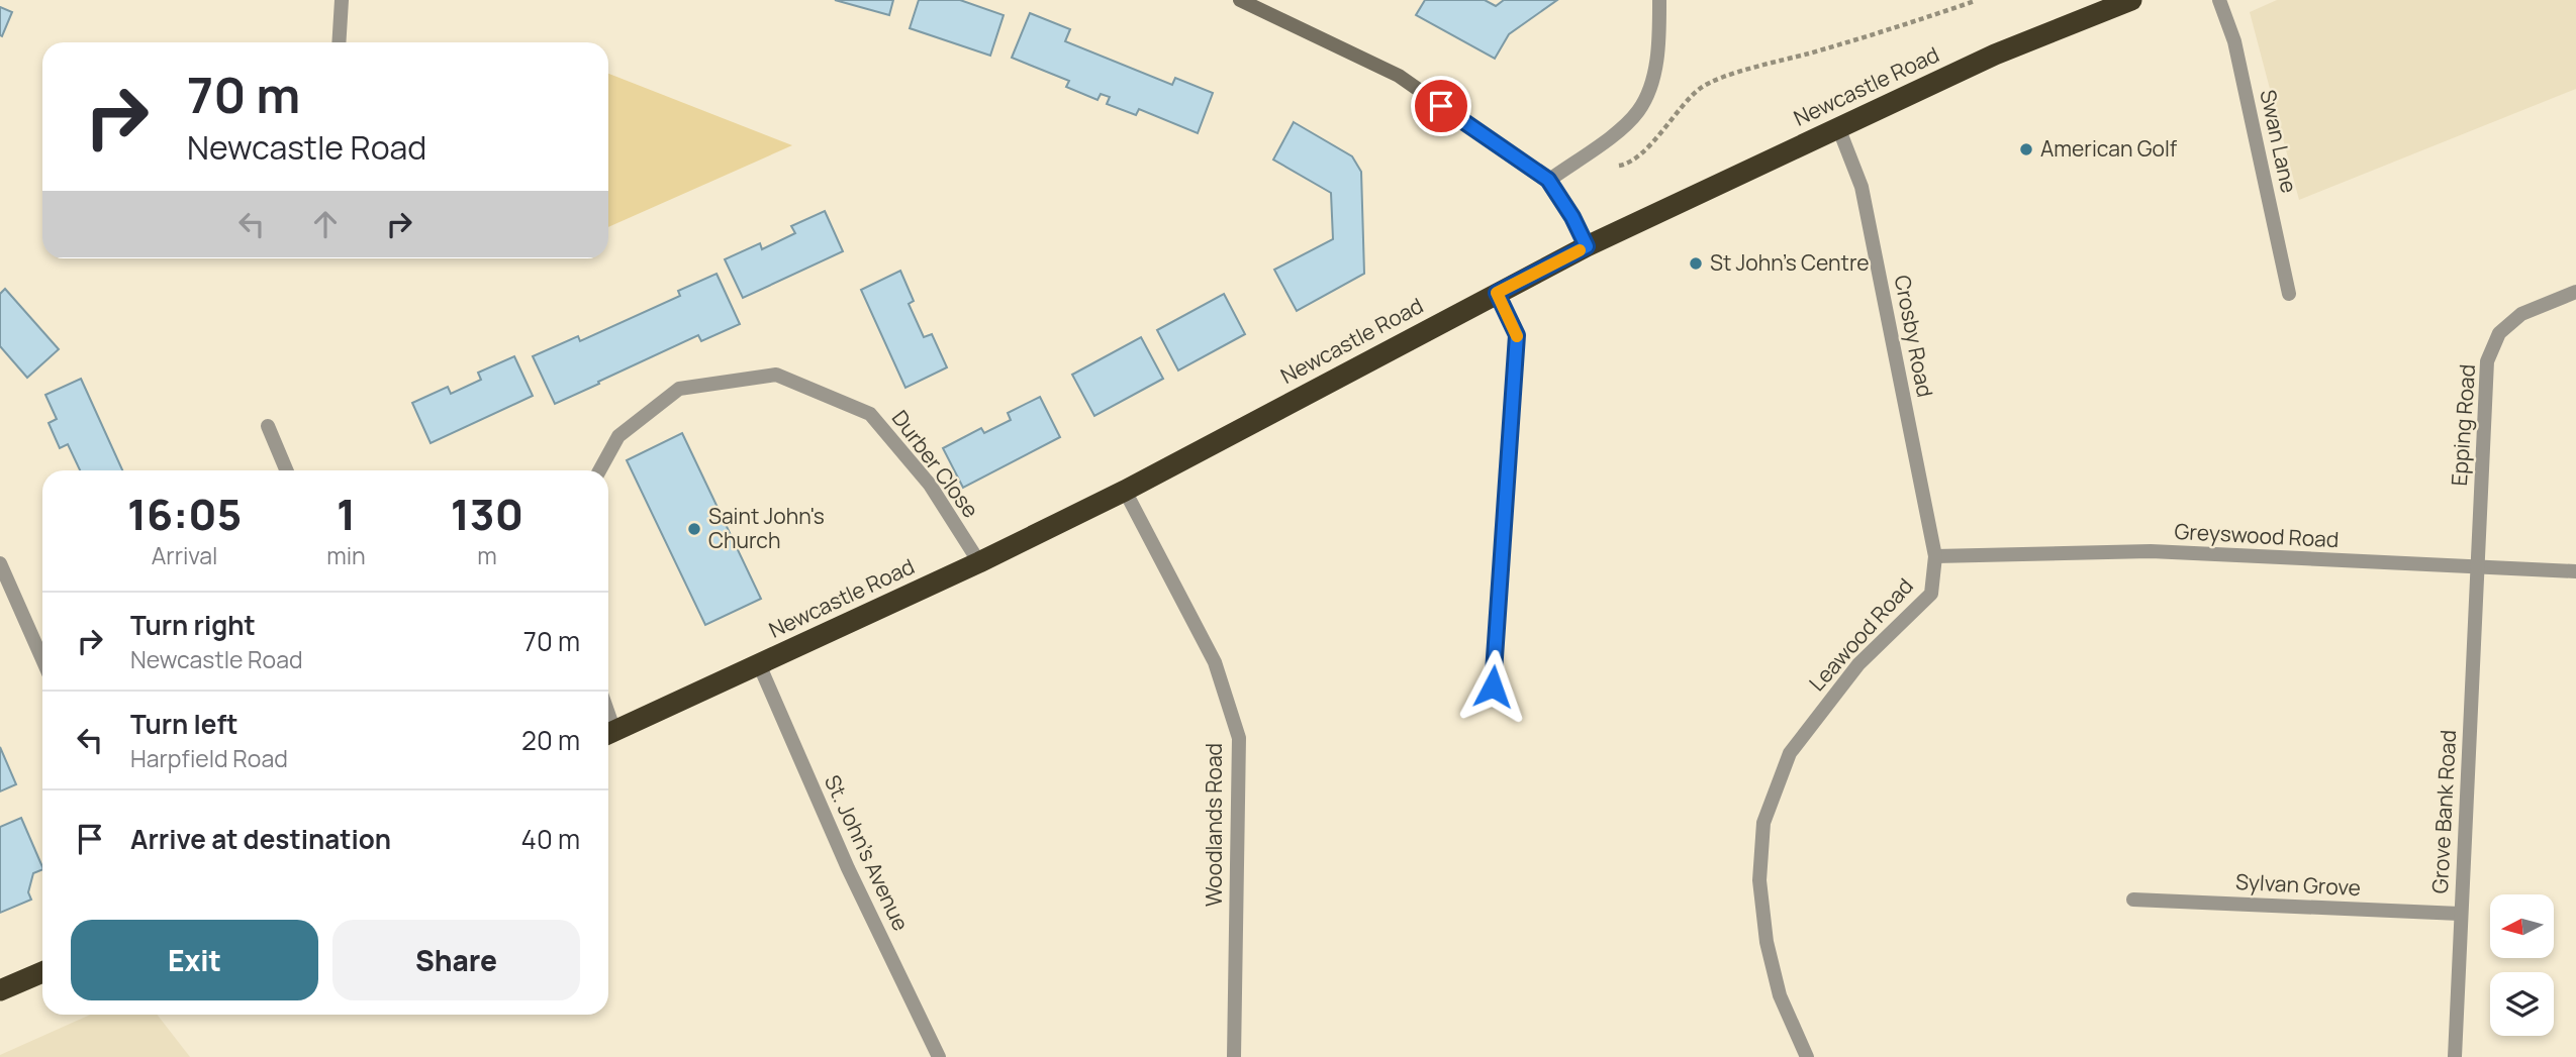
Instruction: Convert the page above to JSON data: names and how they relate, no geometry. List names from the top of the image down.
{
  "streets": {
    "highway": ["Newcastle Road"],
    "street": [
      "Swan Lane",
      "Crosby Road",
      "Epping Road",
      "Durber Close",
      "Greyswood Road",
      "Leawood Road",
      "Grove Bank Road",
      "Woodlands Road",
      "St. John's Avenue",
      "Sylvan Grove"
    ]
  },
  "crossings": [
    ["Newcastle Road", "Crosby Road"],
    ["Newcastle Road", "Durber Close"],
    ["Newcastle Road", "Woodlands Road"],
    ["Newcastle Road", "St. John's Avenue"],
    ["Crosby Road", "Greyswood Road"],
    ["Crosby Road", "Leawood Road"],
    ["Epping Road", "Greyswood Road"],
    ["Epping Road", "Grove Bank Road"],
    ["Greyswood Road", "Leawood Road"],
    ["Greyswood Road", "Grove Bank Road"],
    ["Grove Bank Road", "Sylvan Grove"]
  ],
  "places": ["American Golf", "St John's Centre", "Saint John's Church"],
  "north": "left",
  "page": {
    "turn": ["70 m", "Newcastle Road"],
    "eta": [
      "16:05",
      "Arrival",
      "1",
      "min",
      "130",
      "m"
    ],
    "list": [
      {
        "name": "Turn right",
        "note": "Newcastle Road",
        "value": "70 m"
      },
      {
        "name": "Turn left",
        "note": "Harpfield Road",
        "value": "20 m"
      },
      {
        "name": "Arrive at destination",
        "value": "40 m"
      }
    ],
    "buttons": ["Exit", "Share"]
  }
}
